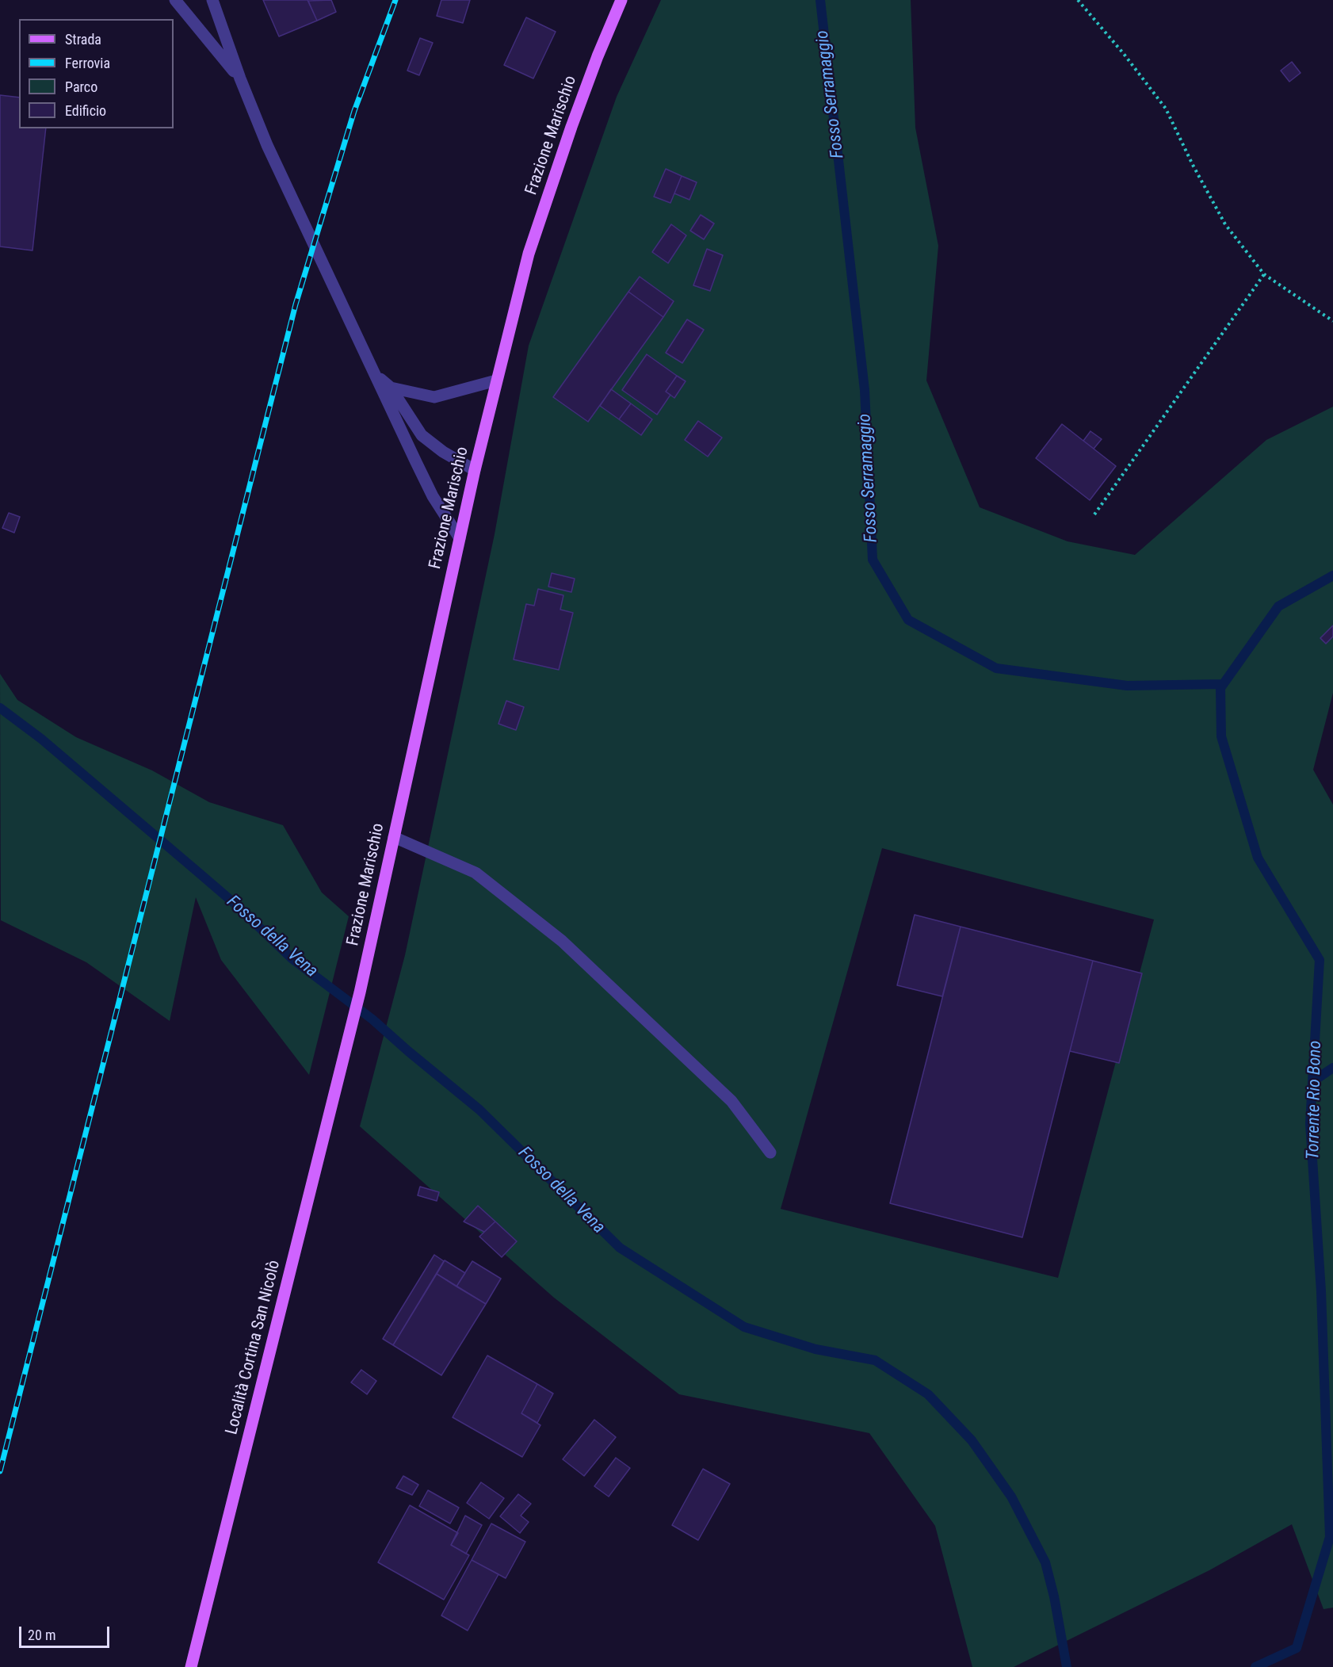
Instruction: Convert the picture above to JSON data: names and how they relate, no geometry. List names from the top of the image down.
{
  "streets": {
    "main road": ["Frazione Marischio", "Località Cortina San Nicolò"]
  },
  "crossings": [
    ["Frazione Marischio", "Località Cortina San Nicolò"]
  ],
  "water": ["Fosso Serramaggio", "Fosso della Vena", "Torrente Rio Bono"],
  "legend": [
    "Strada",
    "Ferrovia",
    "Parco",
    "Edificio"
  ],
  "scale_bar": "20 m"
}
